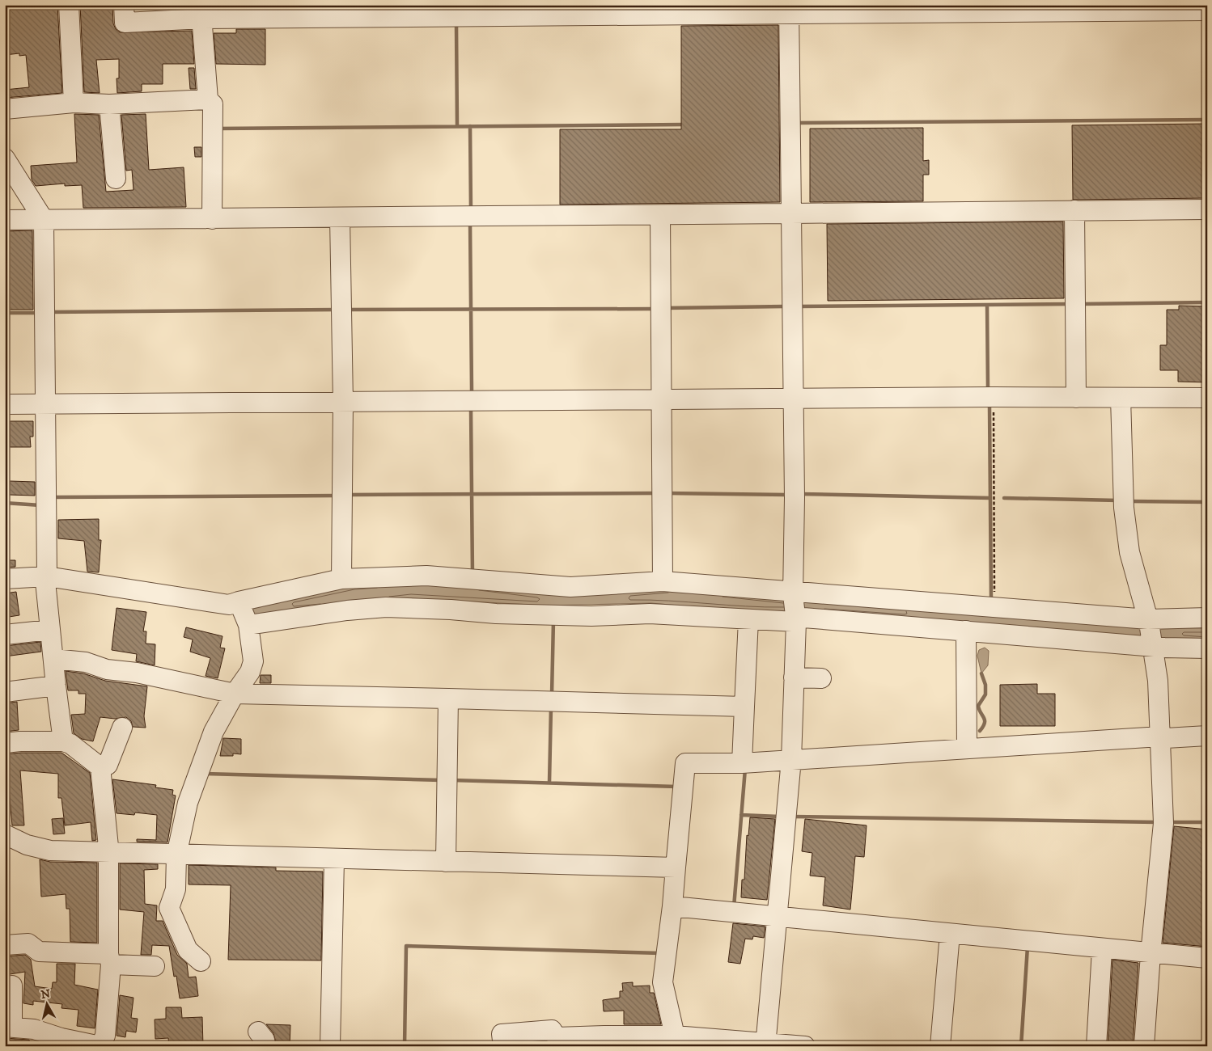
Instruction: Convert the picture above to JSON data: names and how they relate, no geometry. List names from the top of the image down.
{
  "north": "top"
}
